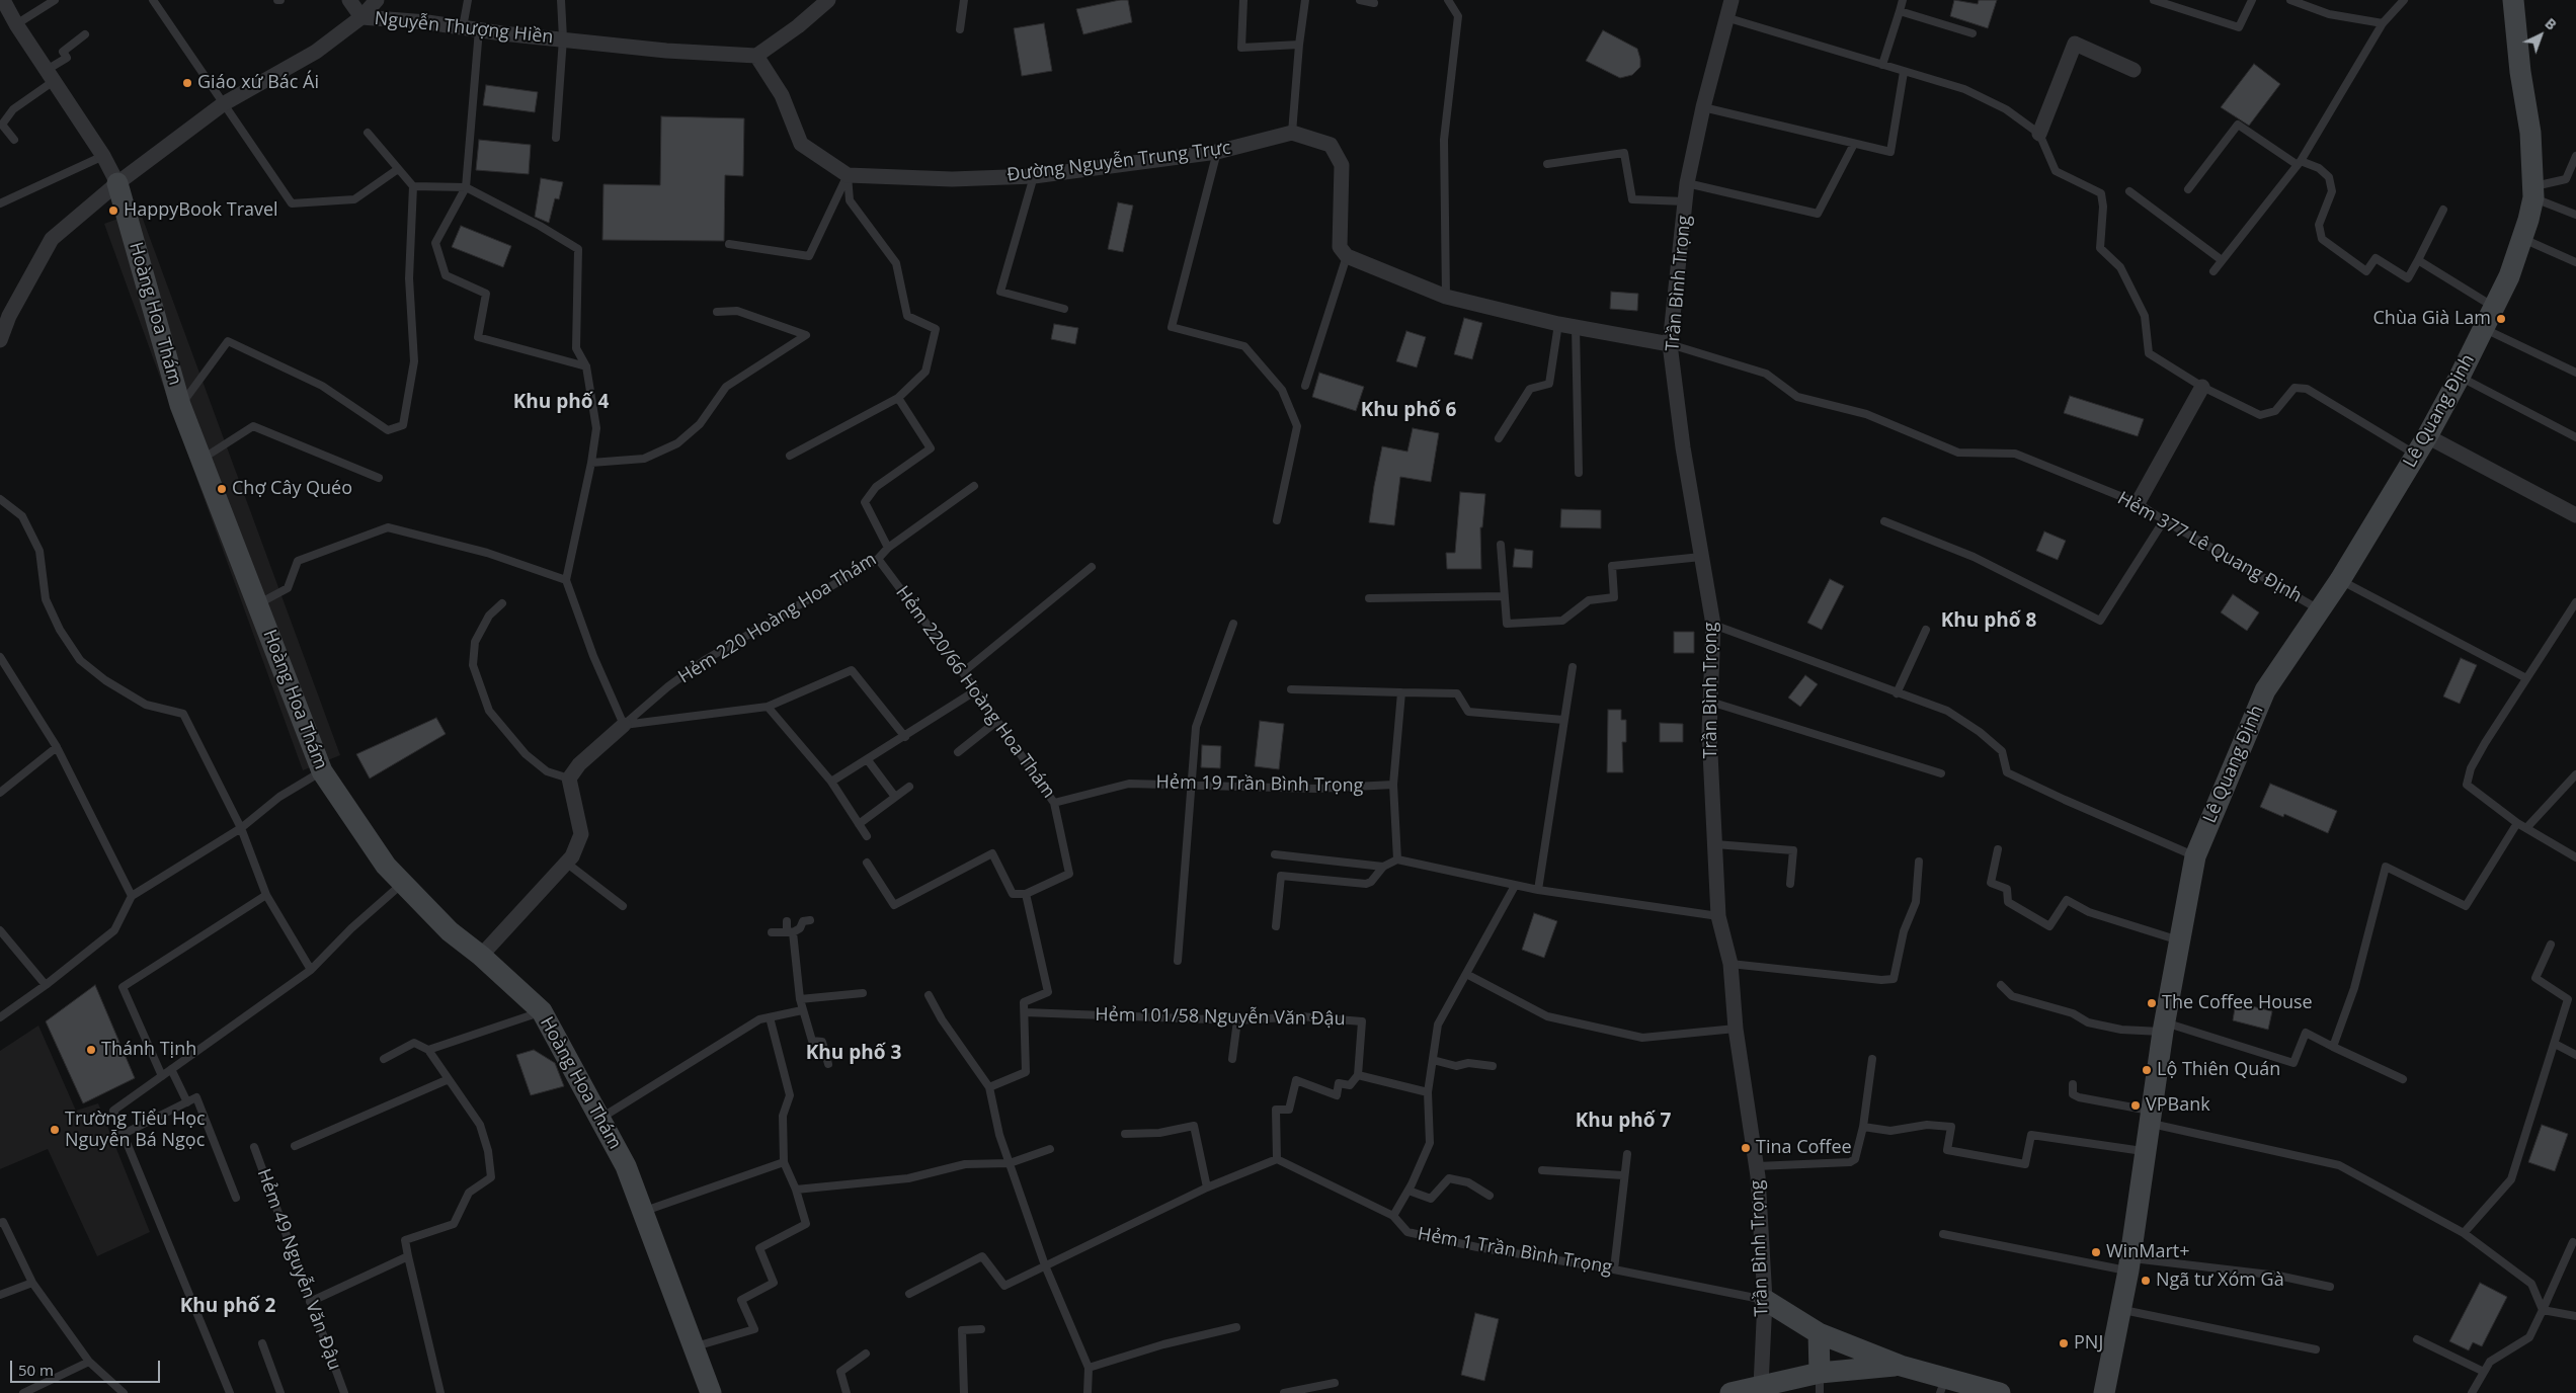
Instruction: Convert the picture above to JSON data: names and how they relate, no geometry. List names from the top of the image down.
{
  "streets": {
    "street": [
      "Nguyễn Thượng Hiền",
      "Đường Nguyễn Trung Trực",
      "Trần Bình Trọng",
      "Hoàng Hoa Thám",
      "Lê Quang Định",
      "Hẻm 220 Hoàng Hoa Thám"
    ],
    "lane": [
      "Hẻm 377 Lê Quang Định",
      "Hẻm 220/66 Hoàng Hoa Thám",
      "Hẻm 19 Trần Bình Trọng",
      "Hẻm 101/58 Nguyễn Văn Đậu",
      "Hẻm 1 Trần Bình Trọng",
      "Hẻm 49 Nguyễn Văn Đậu"
    ]
  },
  "crossings": [
    ["Nguyễn Thượng Hiền", "Hoàng Hoa Thám"],
    ["Trần Bình Trọng", "Hẻm 377 Lê Quang Định"],
    ["Trần Bình Trọng", "Hẻm 1 Trần Bình Trọng"],
    ["Lê Quang Định", "Hẻm 377 Lê Quang Định"],
    ["Hẻm 220 Hoàng Hoa Thám", "Hẻm 220/66 Hoàng Hoa Thám"],
    ["Hẻm 220/66 Hoàng Hoa Thám", "Hẻm 19 Trần Bình Trọng"]
  ],
  "districts": [
    "Khu phố 4",
    "Khu phố 6",
    "Khu phố 8",
    "Khu phố 3",
    "Khu phố 7",
    "Khu phố 2"
  ],
  "places": [
    "Giáo xứ Bác Ái",
    "HappyBook Travel",
    "Chùa Già Lam",
    "Chợ Cây Quéo",
    "The Coffee House",
    "Thánh Tịnh",
    "Lộ Thiên Quán",
    "VPBank",
    "Trường Tiểu Học Nguyễn Bá Ngọc",
    "Tina Coffee",
    "WinMart+",
    "Ngã tư Xóm Gà",
    "PNJ"
  ],
  "scale_bar": "50 m",
  "north": "top right"
}
